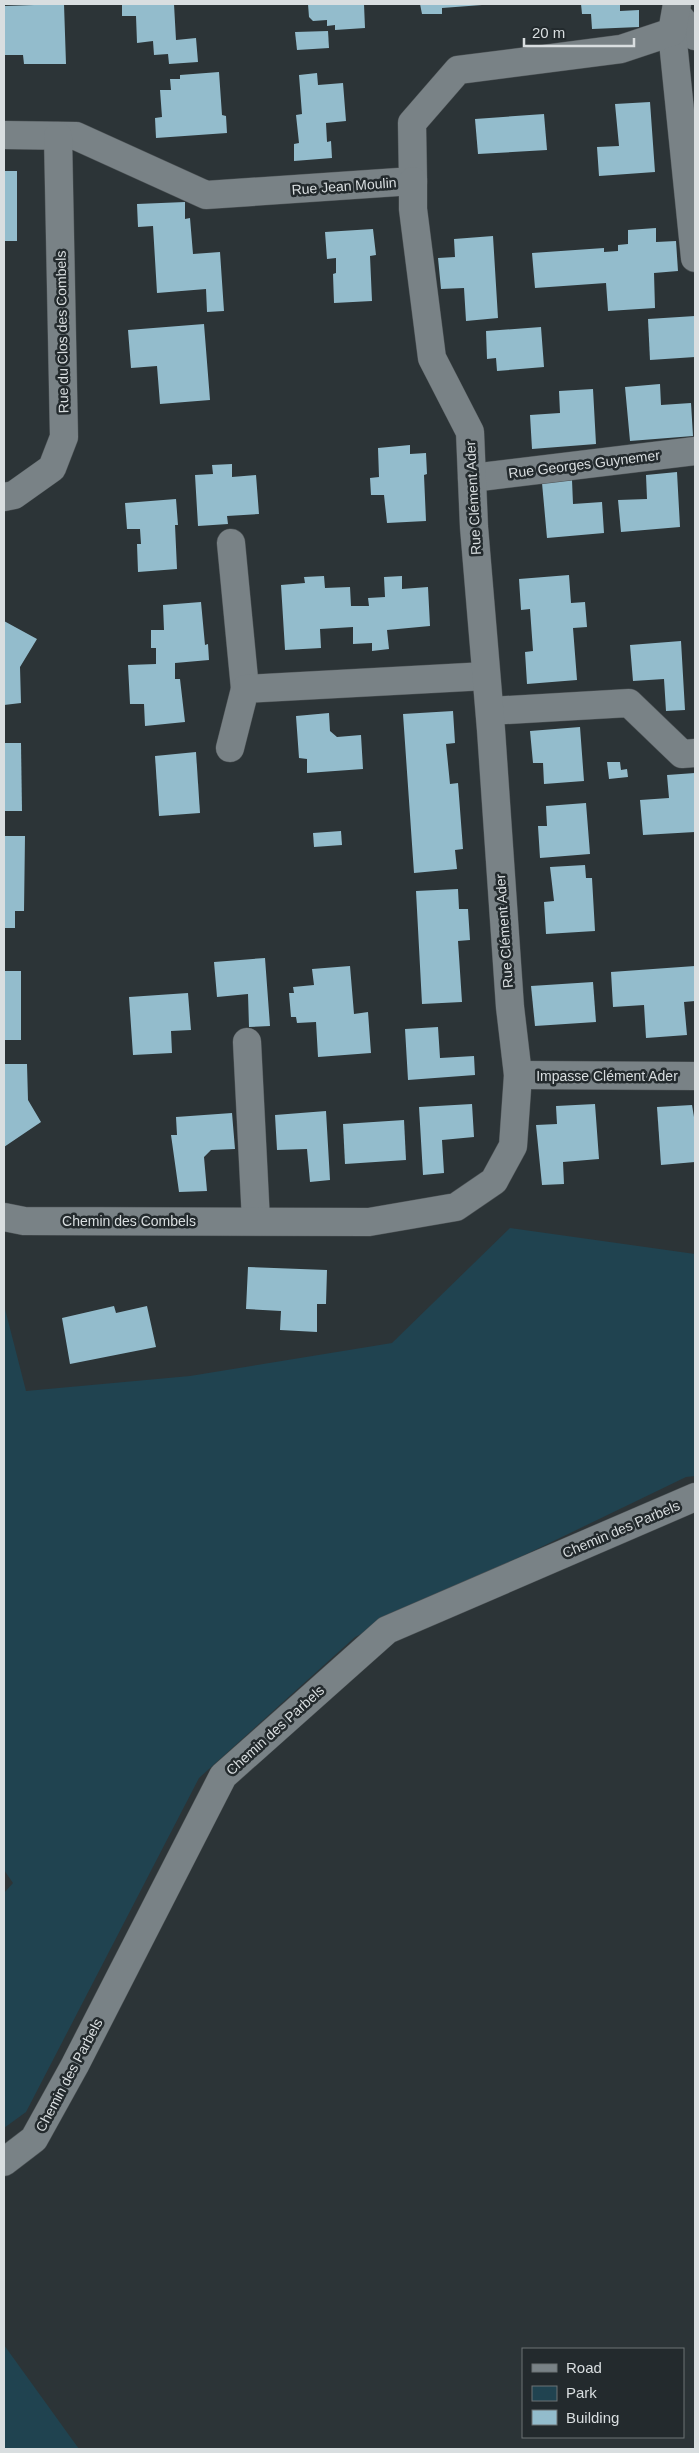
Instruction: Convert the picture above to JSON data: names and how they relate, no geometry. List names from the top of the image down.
{
  "streets": {
    "street": [
      "Rue Jean Moulin",
      "Rue du Clos des Combels",
      "Rue Georges Guynemer",
      "Rue Clément Ader",
      "Impasse Clément Ader",
      "Chemin des Combels",
      "Chemin des Parbels"
    ]
  },
  "crossings": [
    ["Rue Jean Moulin", "Rue du Clos des Combels"],
    ["Rue Jean Moulin", "Rue Clément Ader"],
    ["Rue Georges Guynemer", "Rue Clément Ader"],
    ["Rue Clément Ader", "Impasse Clément Ader"],
    ["Rue Clément Ader", "Chemin des Combels"]
  ],
  "legend": ["Road", "Park", "Building"],
  "scale_bar": "20 m"
}
